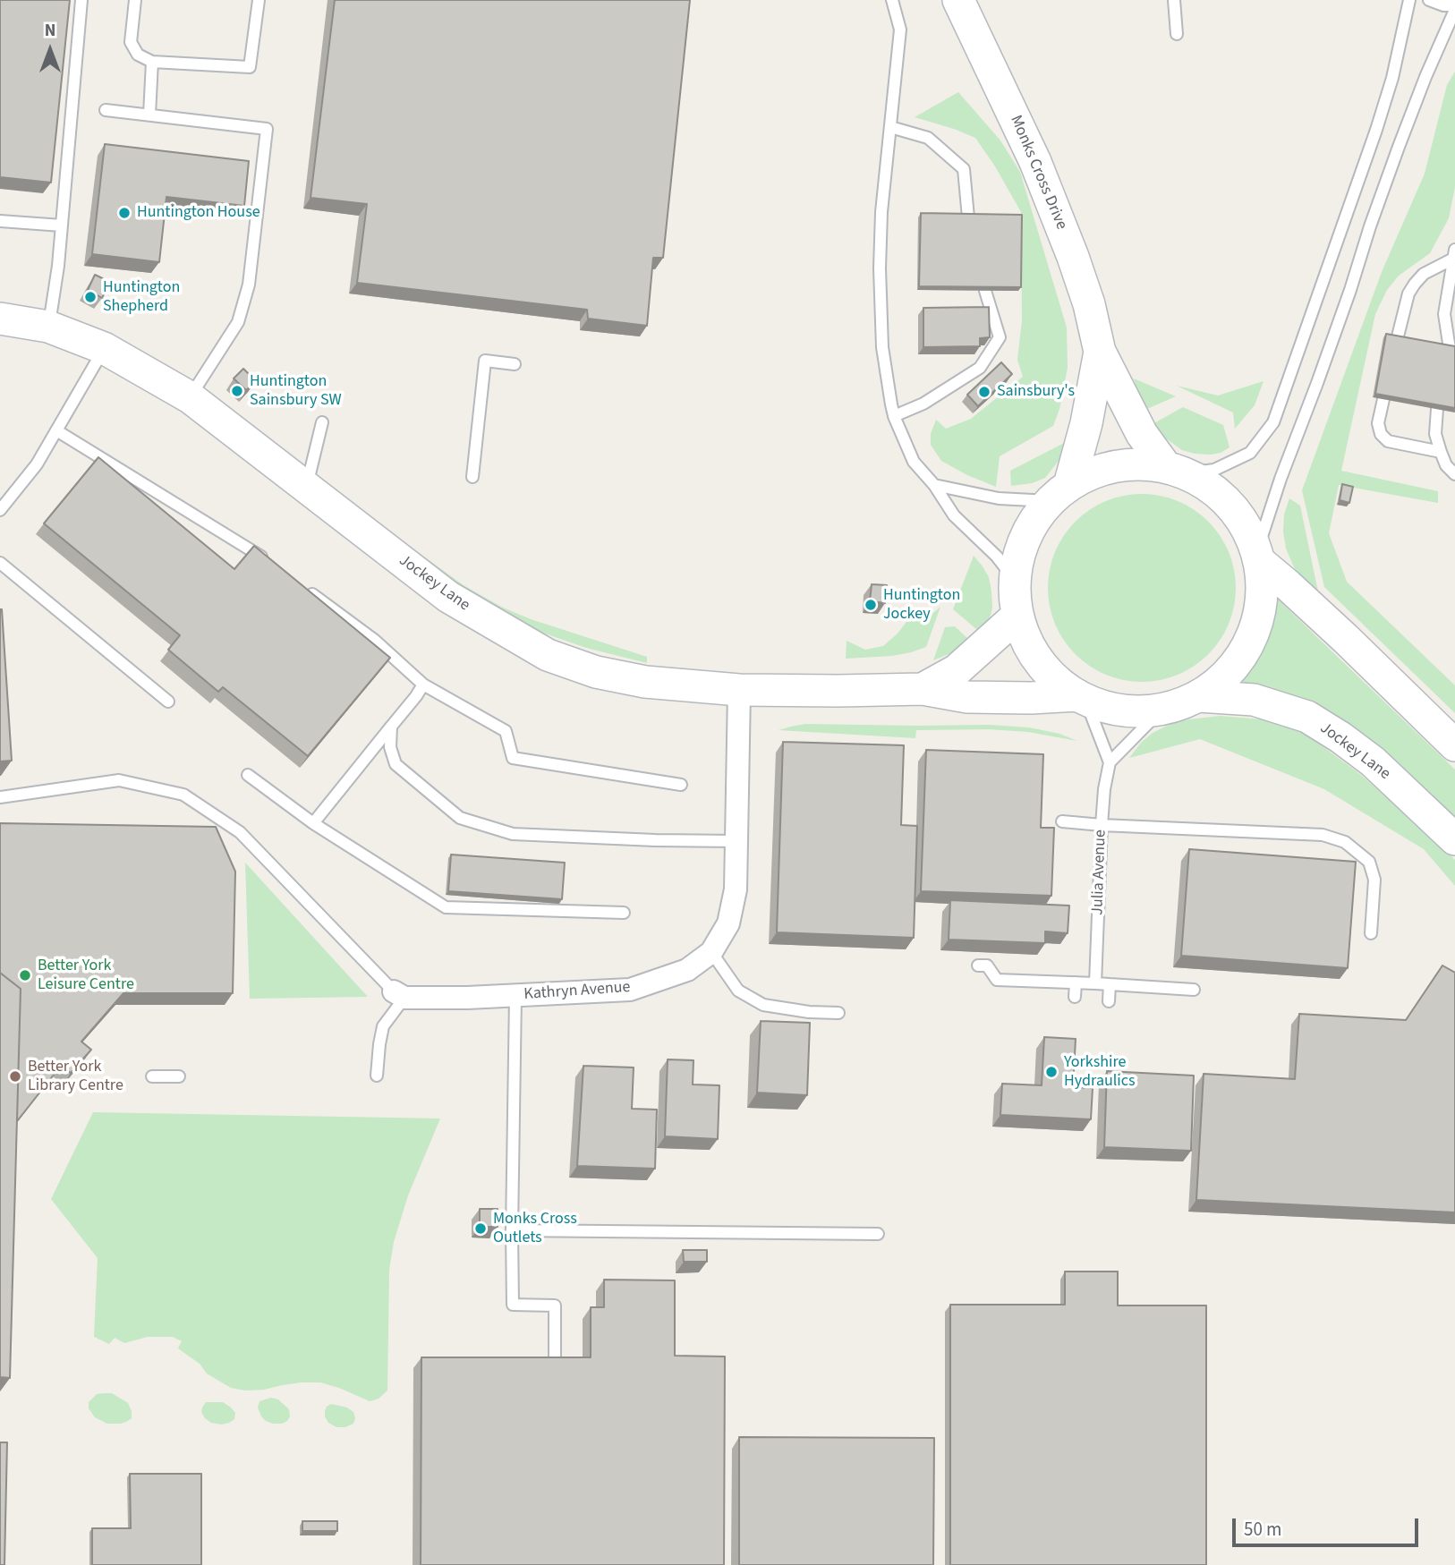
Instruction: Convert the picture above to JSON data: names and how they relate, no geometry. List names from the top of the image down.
{
  "streets": {
    "street": ["Monks Cross Drive", "Jockey Lane", "Kathryn Avenue"],
    "lane": ["Julia Avenue"]
  },
  "crossings": [
    ["Jockey Lane", "Kathryn Avenue"]
  ],
  "places": [
    "Huntington House",
    "Huntington Shepherd",
    "Huntington Sainsbury SW",
    "Sainsbury's",
    "Huntington Jockey",
    "Better York Leisure Centre",
    "Yorkshire Hydraulics",
    "Better York Library Centre",
    "Monks Cross Outlets"
  ],
  "scale_bar": "50 m",
  "north": "top"
}
